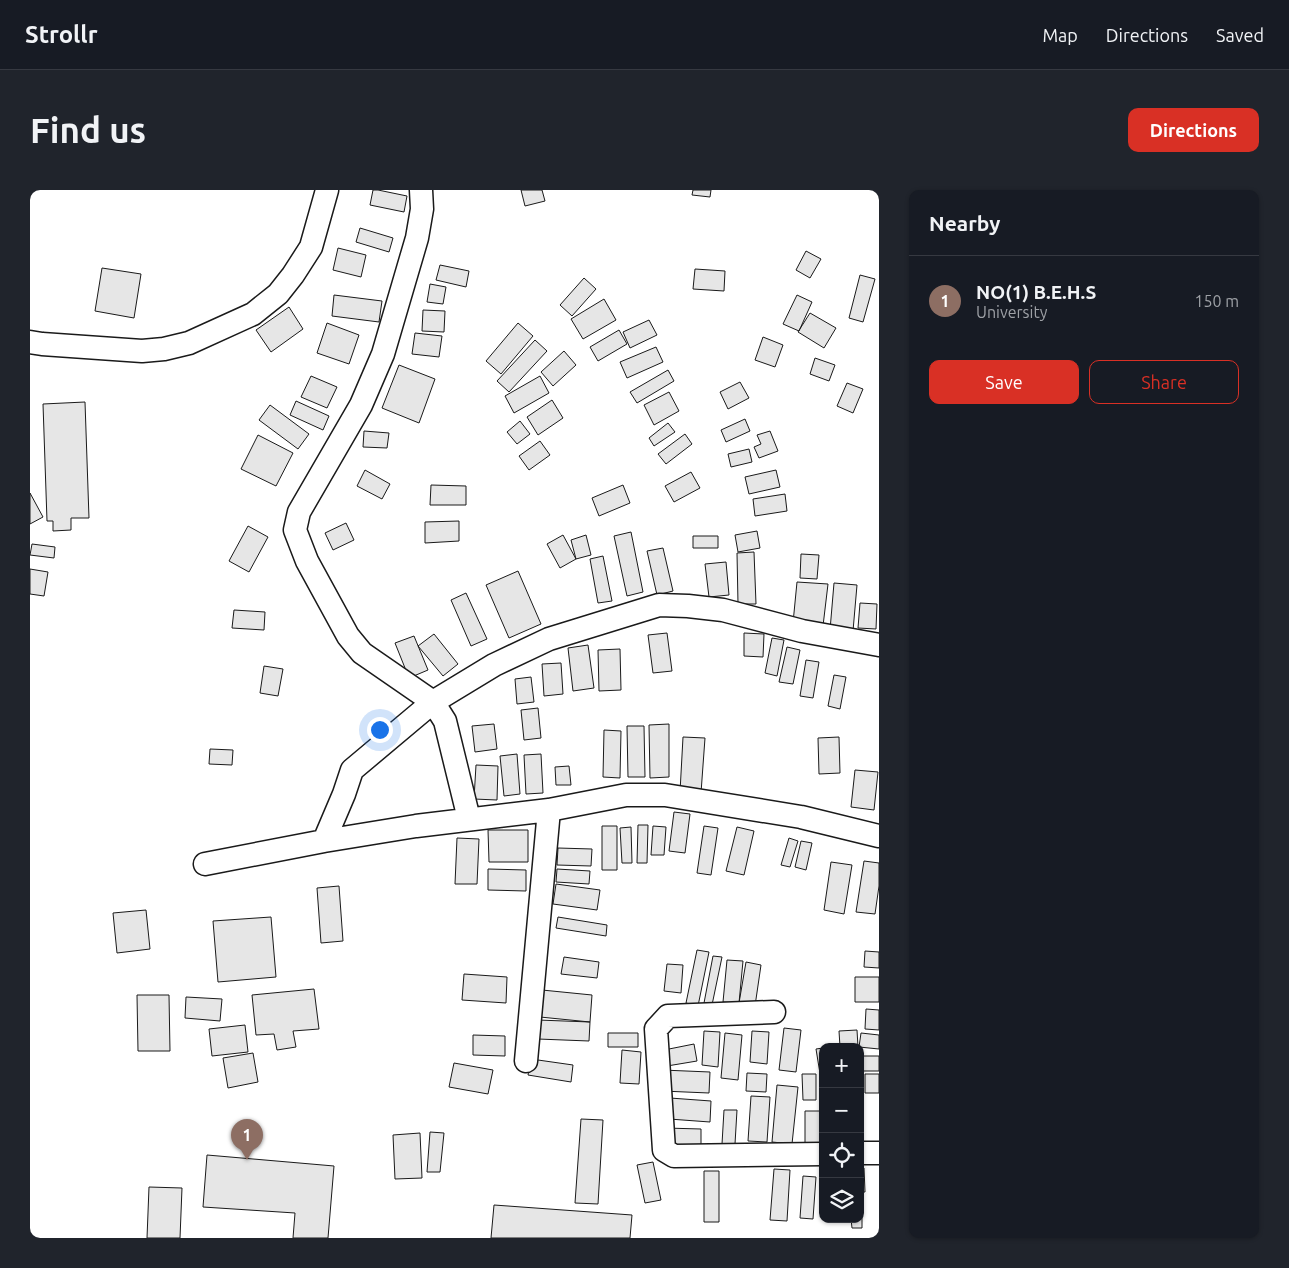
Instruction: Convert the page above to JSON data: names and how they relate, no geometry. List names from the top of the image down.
{
  "page": {
    "header": "Strollr",
    "nav": ["Map", "Directions", "Saved"],
    "buttons": [
      "Directions",
      ["Save", "Share"]
    ],
    "title": "Find us",
    "heading": "Nearby",
    "list": [
      {
        "mark": "1",
        "name": "NO(1) B.E.H.S",
        "note": "University",
        "value": "150 m"
      }
    ],
    "map_buttons": ["+", "−"],
    "pins": "1"
  }
}
